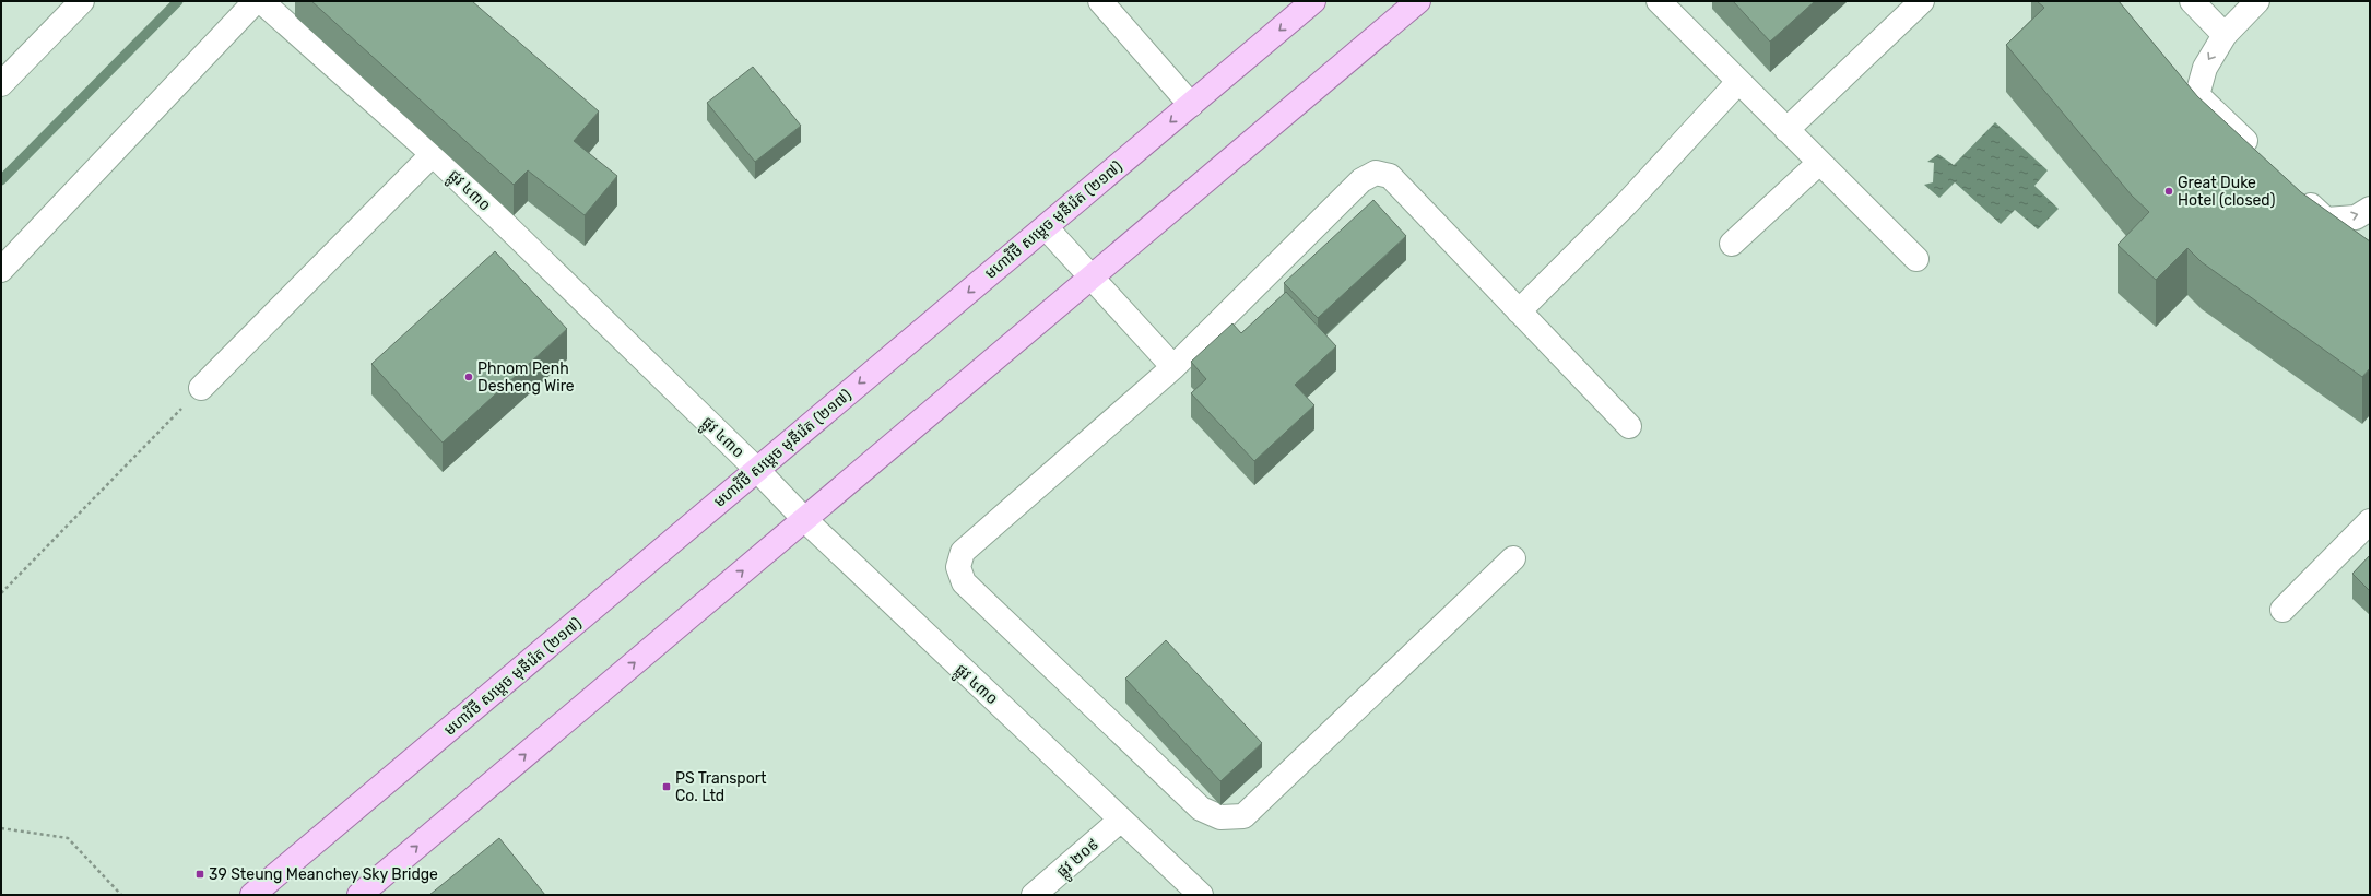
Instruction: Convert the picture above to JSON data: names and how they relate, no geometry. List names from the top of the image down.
{
  "streets": {
    "main road": ["មហាវិថី សម្តេច មុនីរ៉េត (២១៧)"],
    "street": ["ផ្លូវ ៤៣០", "ផ្លូវ ២០៩"]
  },
  "crossings": [
    ["ផ្លូវ ៤៣០", "មហាវិថី សម្តេច មុនីរ៉េត (២១៧)"],
    ["ផ្លូវ ៤៣០", "ផ្លូវ ២០៩"]
  ],
  "places": {
    "other": ["Great Duke Hotel (closed)", "Phnom Penh Desheng Wire"],
    "transit": ["PS Transport Co. Ltd", "39 Steung Meanchey Sky Bridge"]
  }
}
